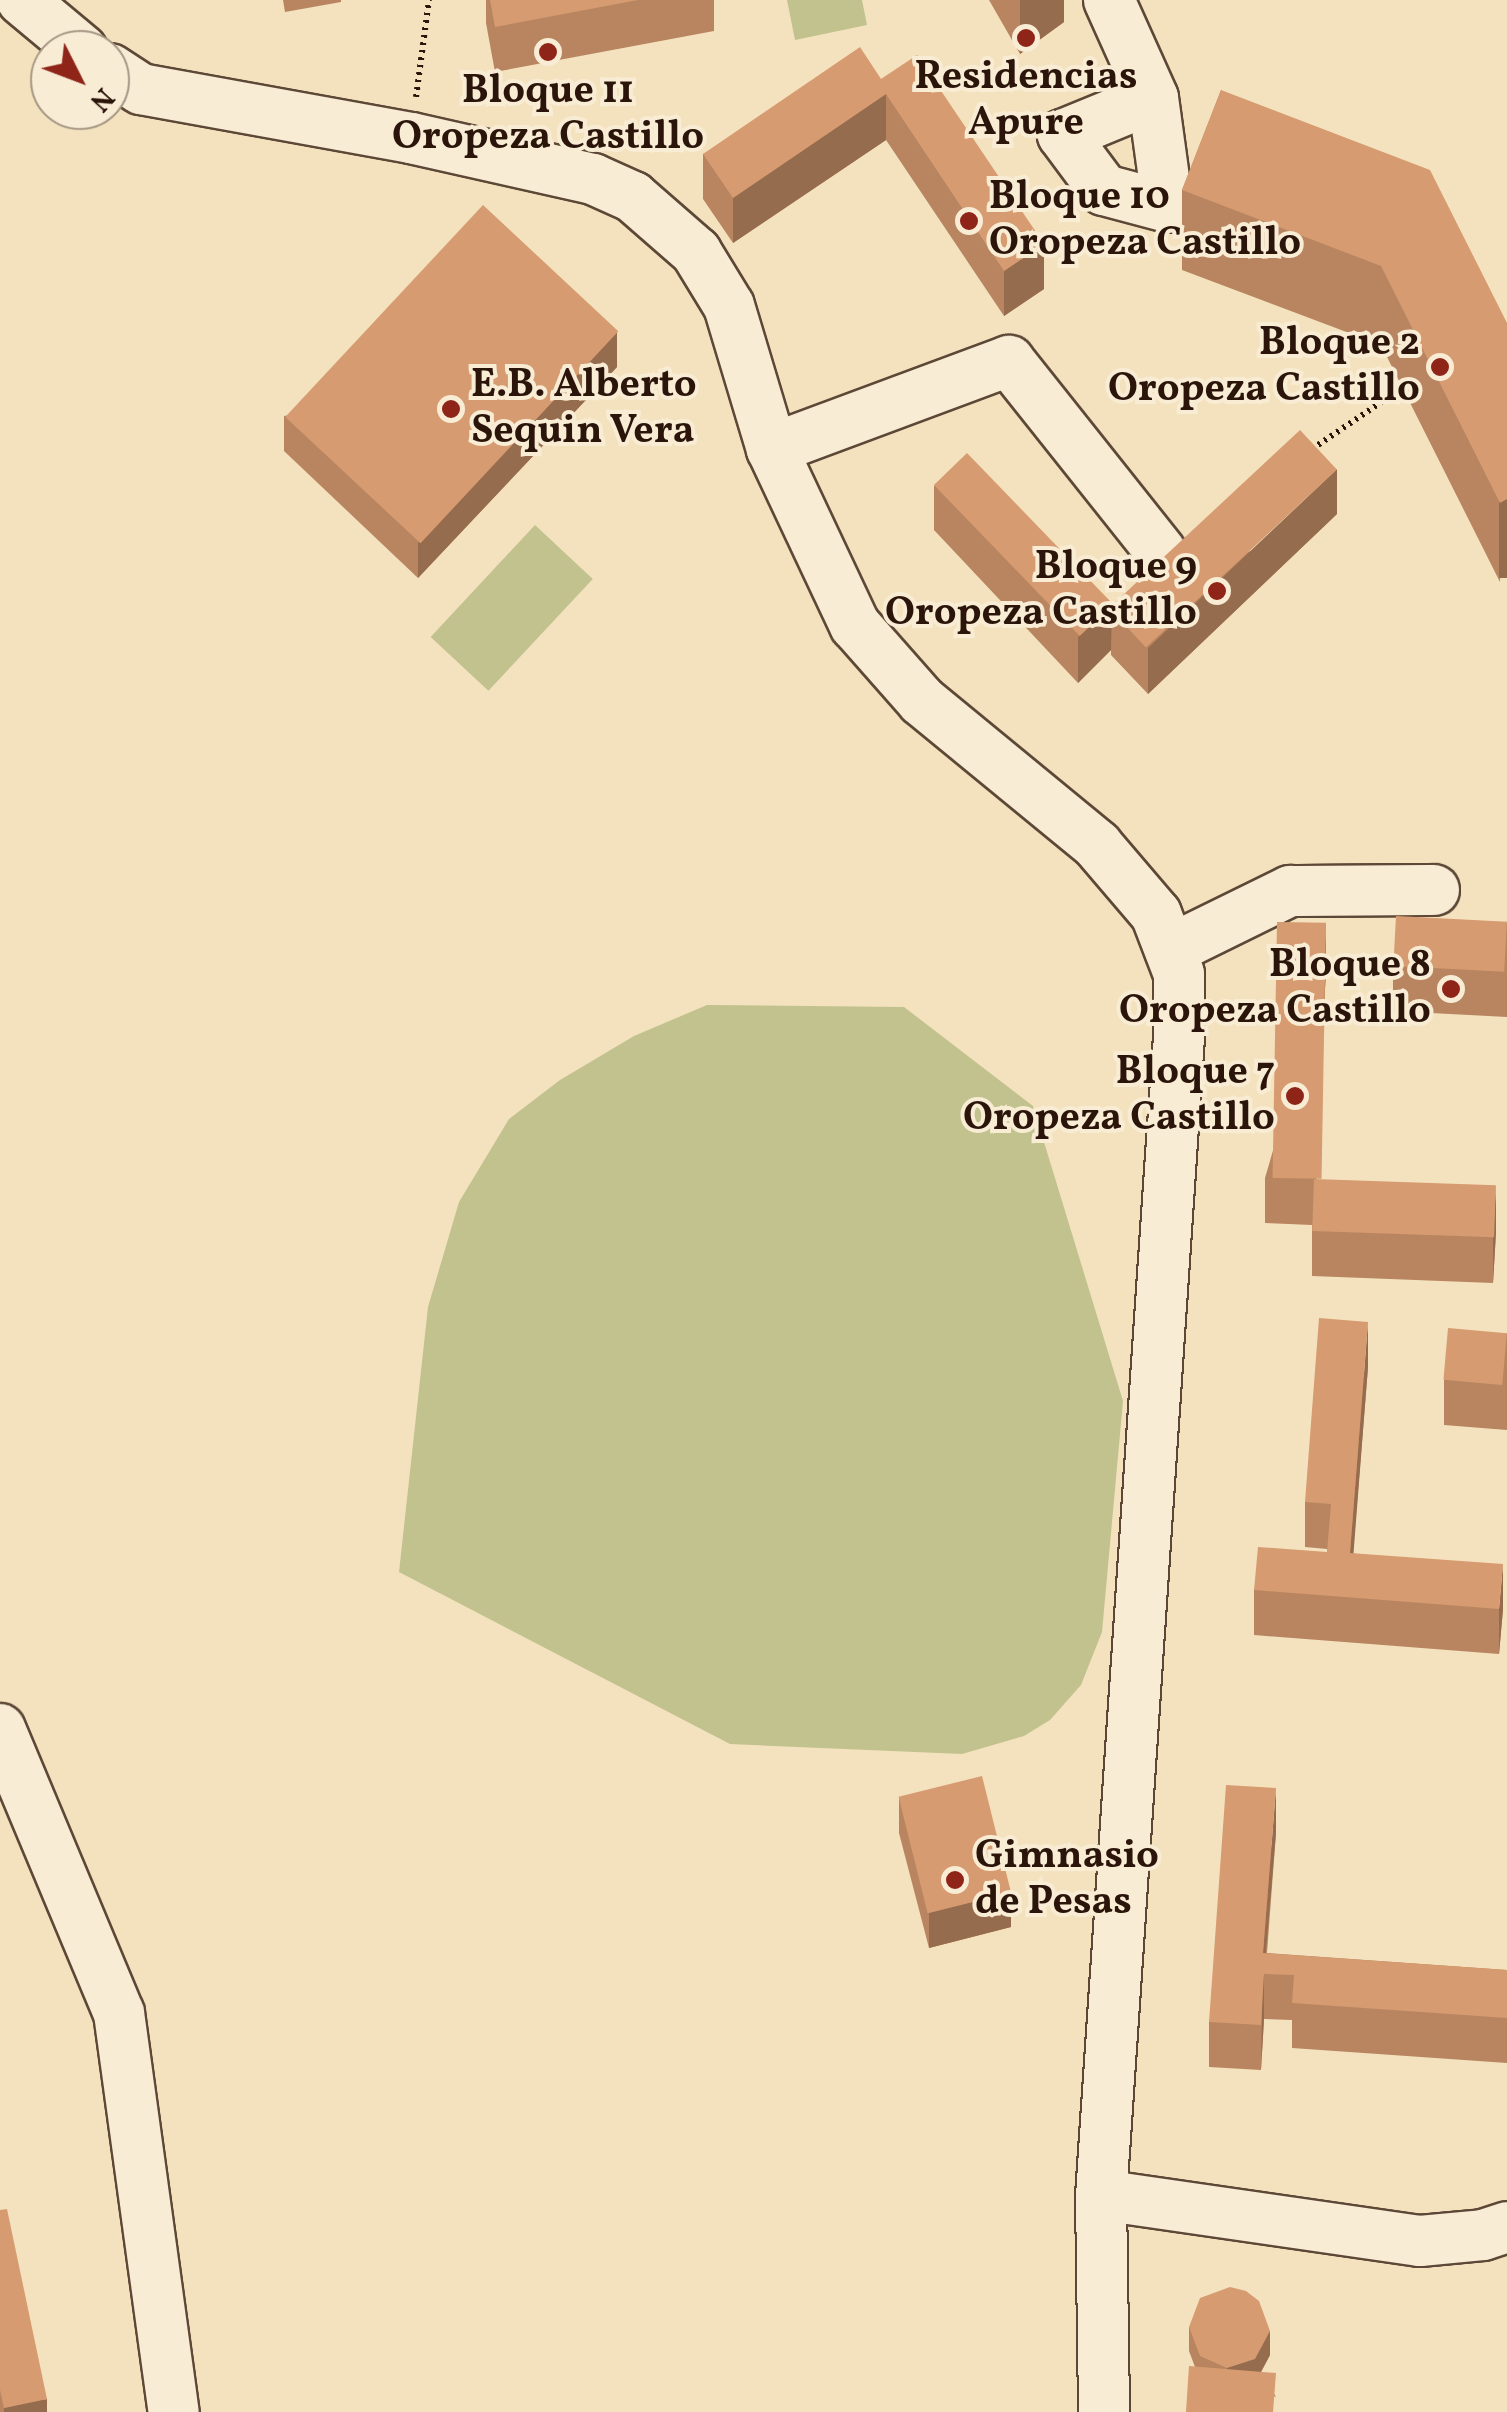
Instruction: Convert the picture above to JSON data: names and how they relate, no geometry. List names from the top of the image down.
{
  "places": [
    "Residencias Apure",
    "Bloque 11 Oropeza Castillo",
    "Bloque 10 Oropeza Castillo",
    "Bloque 2 Oropeza Castillo",
    "E.B. Alberto Sequin Vera",
    "Bloque 9 Oropeza Castillo",
    "Bloque 8 Oropeza Castillo",
    "Bloque 7 Oropeza Castillo",
    "Gimnasio de Pesas"
  ],
  "north": "bottom right"
}
